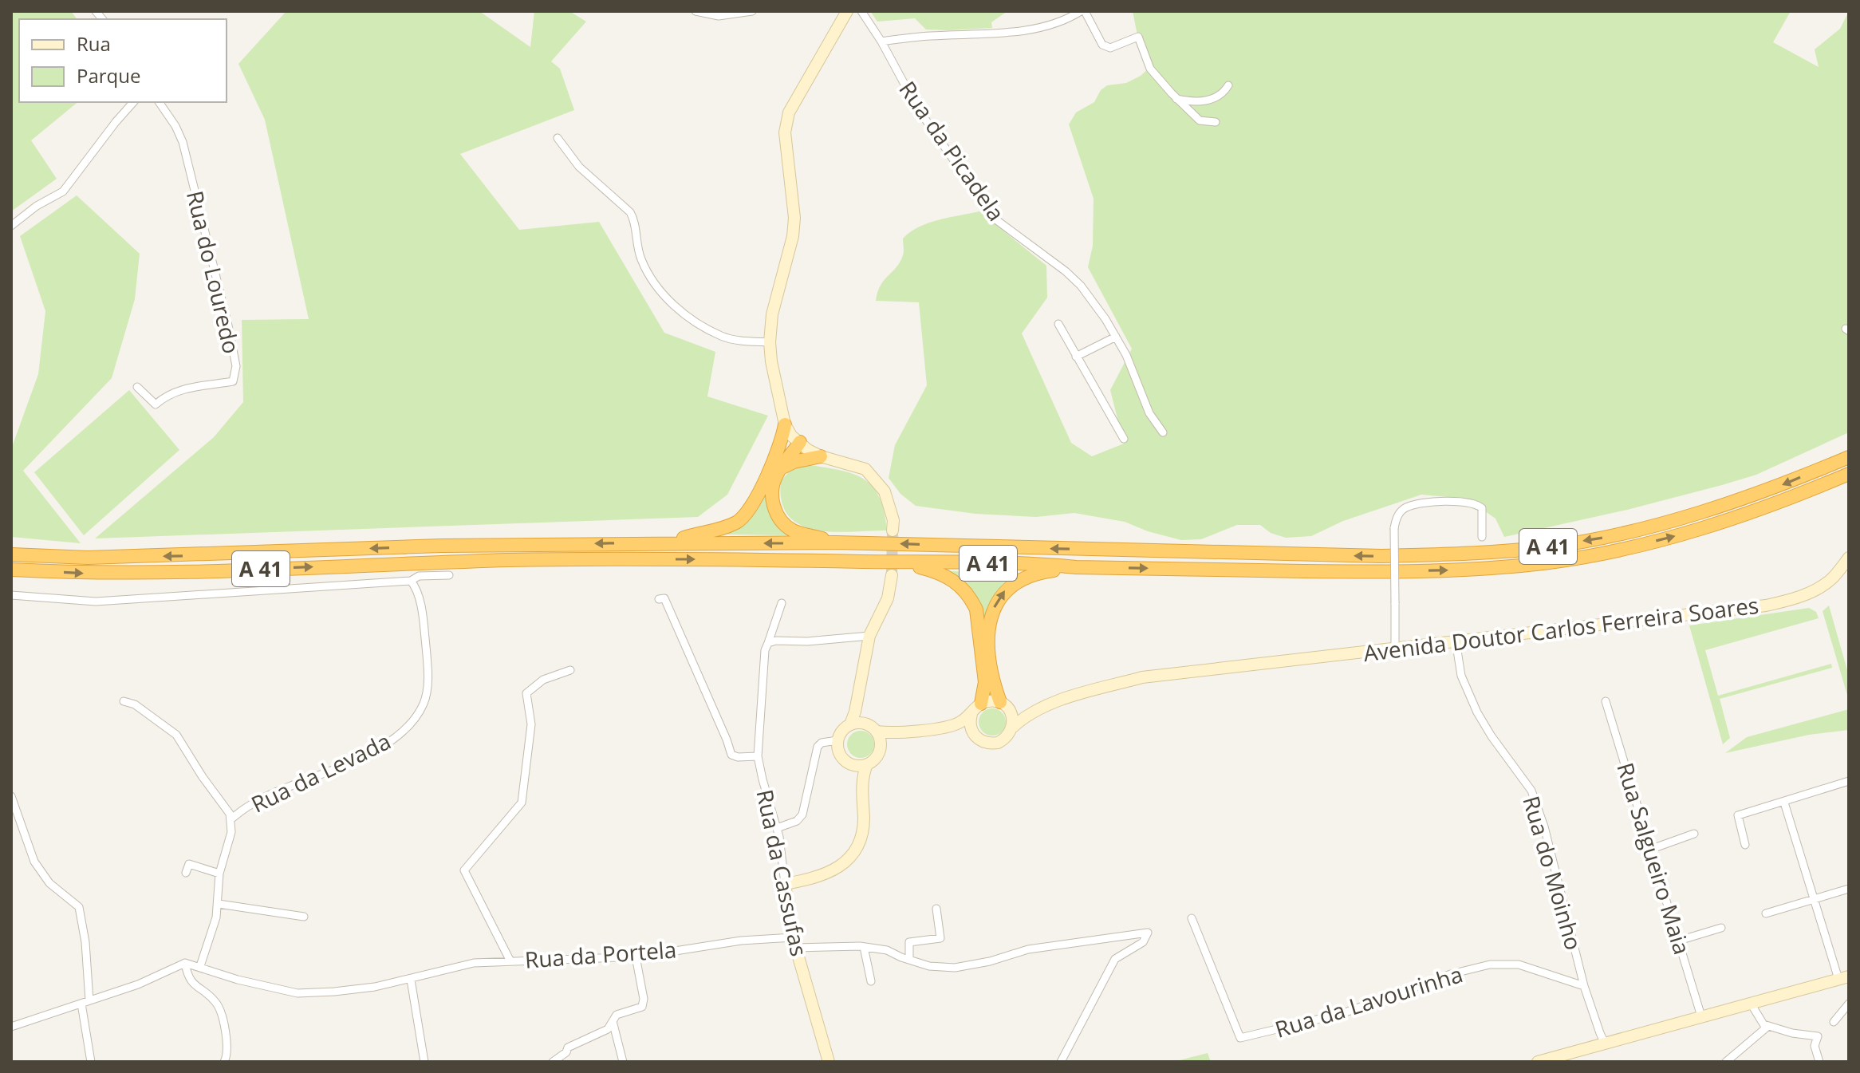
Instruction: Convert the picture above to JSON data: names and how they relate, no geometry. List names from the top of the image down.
{
  "streets": {
    "highway": ["A 41"],
    "main road": ["Avenida Doutor Carlos Ferreira Soares", "Rua da Cassufas"],
    "street": [
      "Rua da Picadela",
      "Rua do Louredo",
      "Rua da Levada",
      "Rua Salgueiro Maia",
      "Rua do Moinho",
      "Rua da Portela",
      "Rua da Lavourinha"
    ]
  },
  "crossings": [
    ["Avenida Doutor Carlos Ferreira Soares", "Rua do Moinho"],
    ["Rua da Cassufas", "Rua da Portela"],
    ["Rua do Moinho", "Rua da Lavourinha"]
  ],
  "legend": ["Rua", "Parque"]
}
